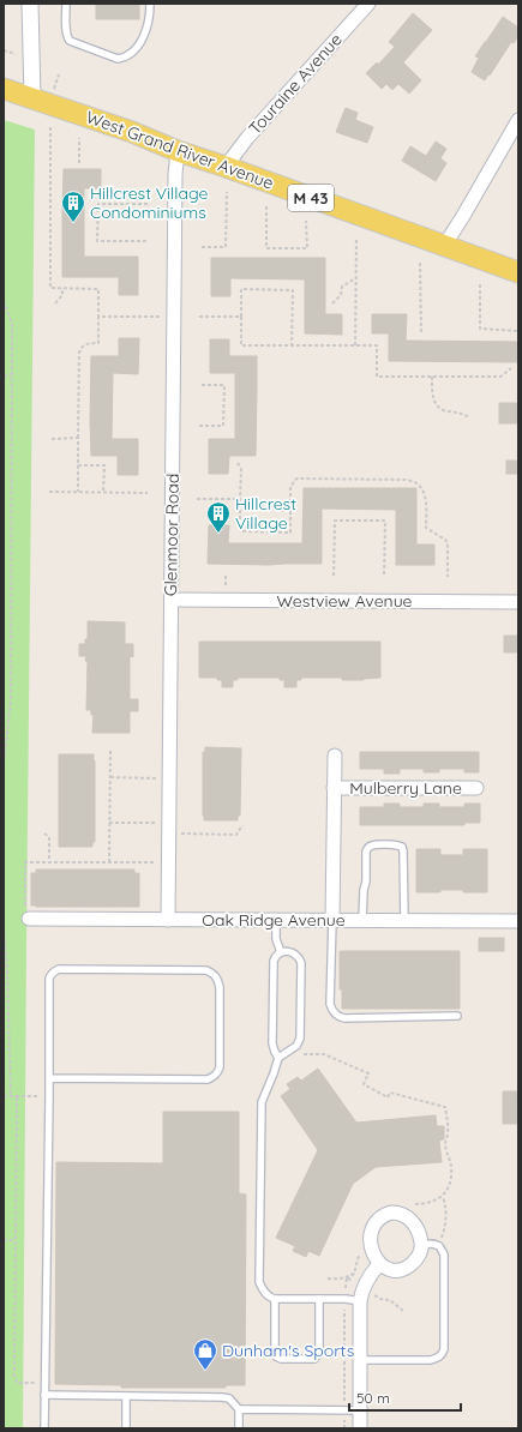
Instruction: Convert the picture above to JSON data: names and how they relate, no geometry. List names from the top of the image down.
{
  "streets": {
    "main road": ["West Grand River Avenue", "M 43"],
    "street": [
      "Touraine Avenue",
      "Glenmoor Road",
      "Westview Avenue",
      "Mulberry Lane",
      "Oak Ridge Avenue"
    ]
  },
  "crossings": [
    ["Touraine Avenue", "West Grand River Avenue"],
    ["West Grand River Avenue", "Glenmoor Road"],
    ["Glenmoor Road", "Westview Avenue"],
    ["Glenmoor Road", "Oak Ridge Avenue"]
  ],
  "places": {
    "building": ["Hillcrest Village Condominiums", "Hillcrest Village"],
    "shop": ["Dunham's Sports"]
  },
  "scale_bar": "50 m"
}
